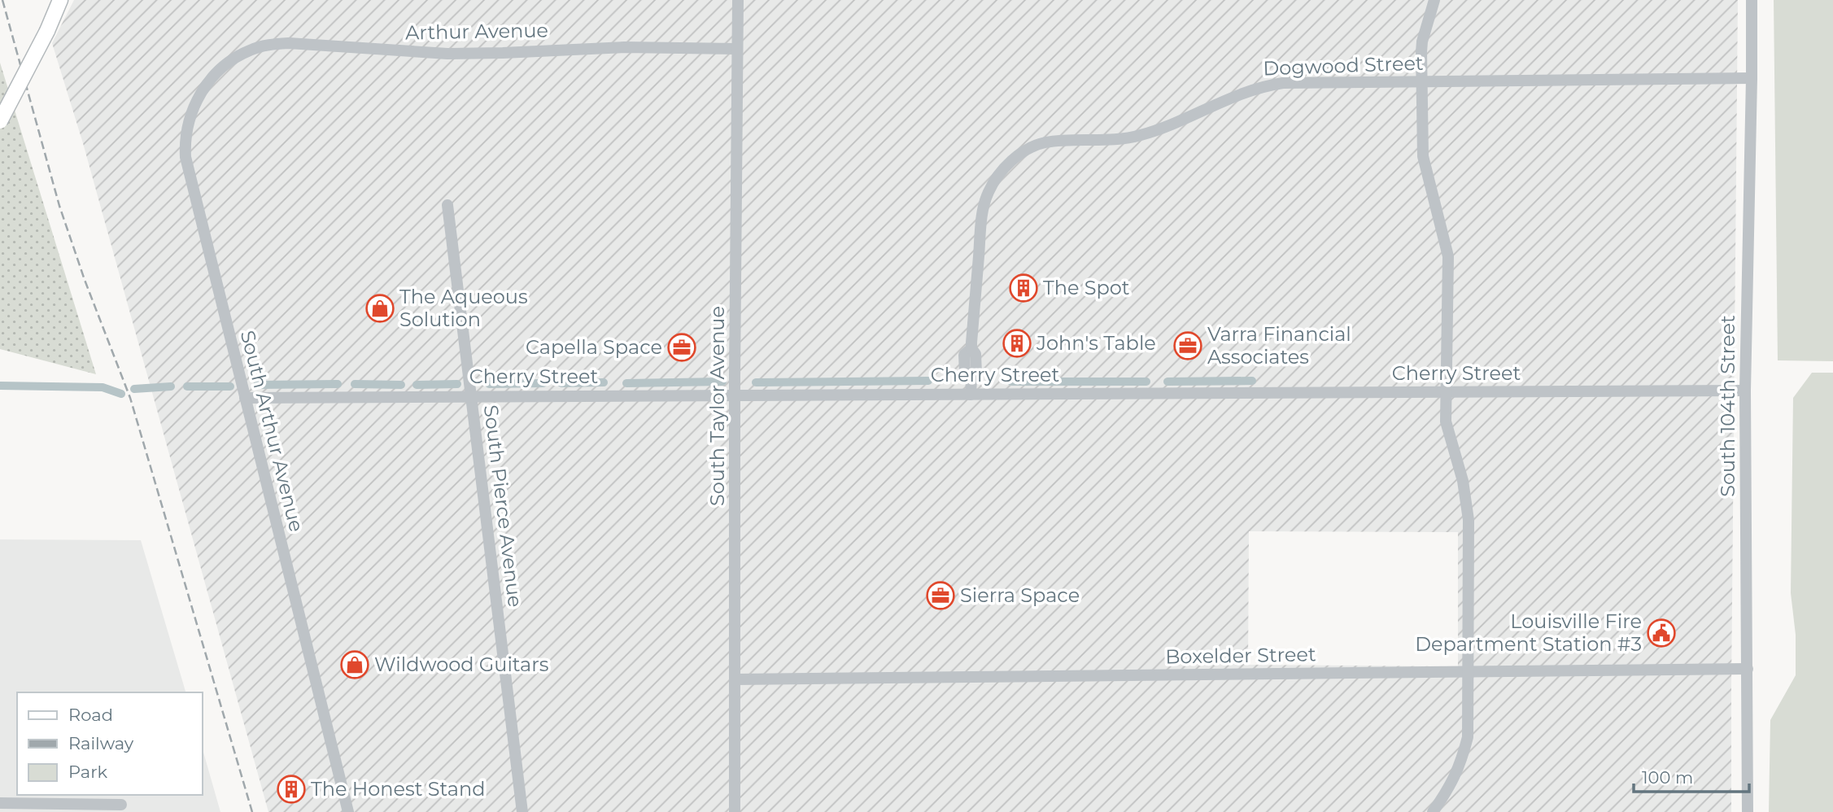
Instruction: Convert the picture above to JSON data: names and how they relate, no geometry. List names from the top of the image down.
{
  "streets": {
    "street": [
      "Arthur Avenue",
      "Dogwood Street",
      "Cherry Street",
      "South Taylor Avenue",
      "South 104th Street",
      "South Arthur Avenue",
      "South Pierce Avenue",
      "Boxelder Street"
    ]
  },
  "crossings": [
    ["Arthur Avenue", "South Taylor Avenue"],
    ["Arthur Avenue", "South Arthur Avenue"],
    ["Dogwood Street", "Cherry Street"],
    ["Dogwood Street", "South 104th Street"],
    ["Cherry Street", "South Taylor Avenue"],
    ["Cherry Street", "South 104th Street"],
    ["Cherry Street", "South Arthur Avenue"],
    ["Cherry Street", "South Pierce Avenue"],
    ["South Taylor Avenue", "Boxelder Street"],
    ["South 104th Street", "Boxelder Street"]
  ],
  "places": {
    "building": ["The Spot", "John's Table", "The Honest Stand"],
    "shop": ["The Aqueous Solution", "Wildwood Guitars"],
    "office": ["Varra Financial Associates", "Capella Space", "Sierra Space"],
    "public building": ["Louisville Fire Department Station #3"]
  },
  "legend": ["Road", "Railway", "Park"],
  "scale_bar": "100 m"
}
